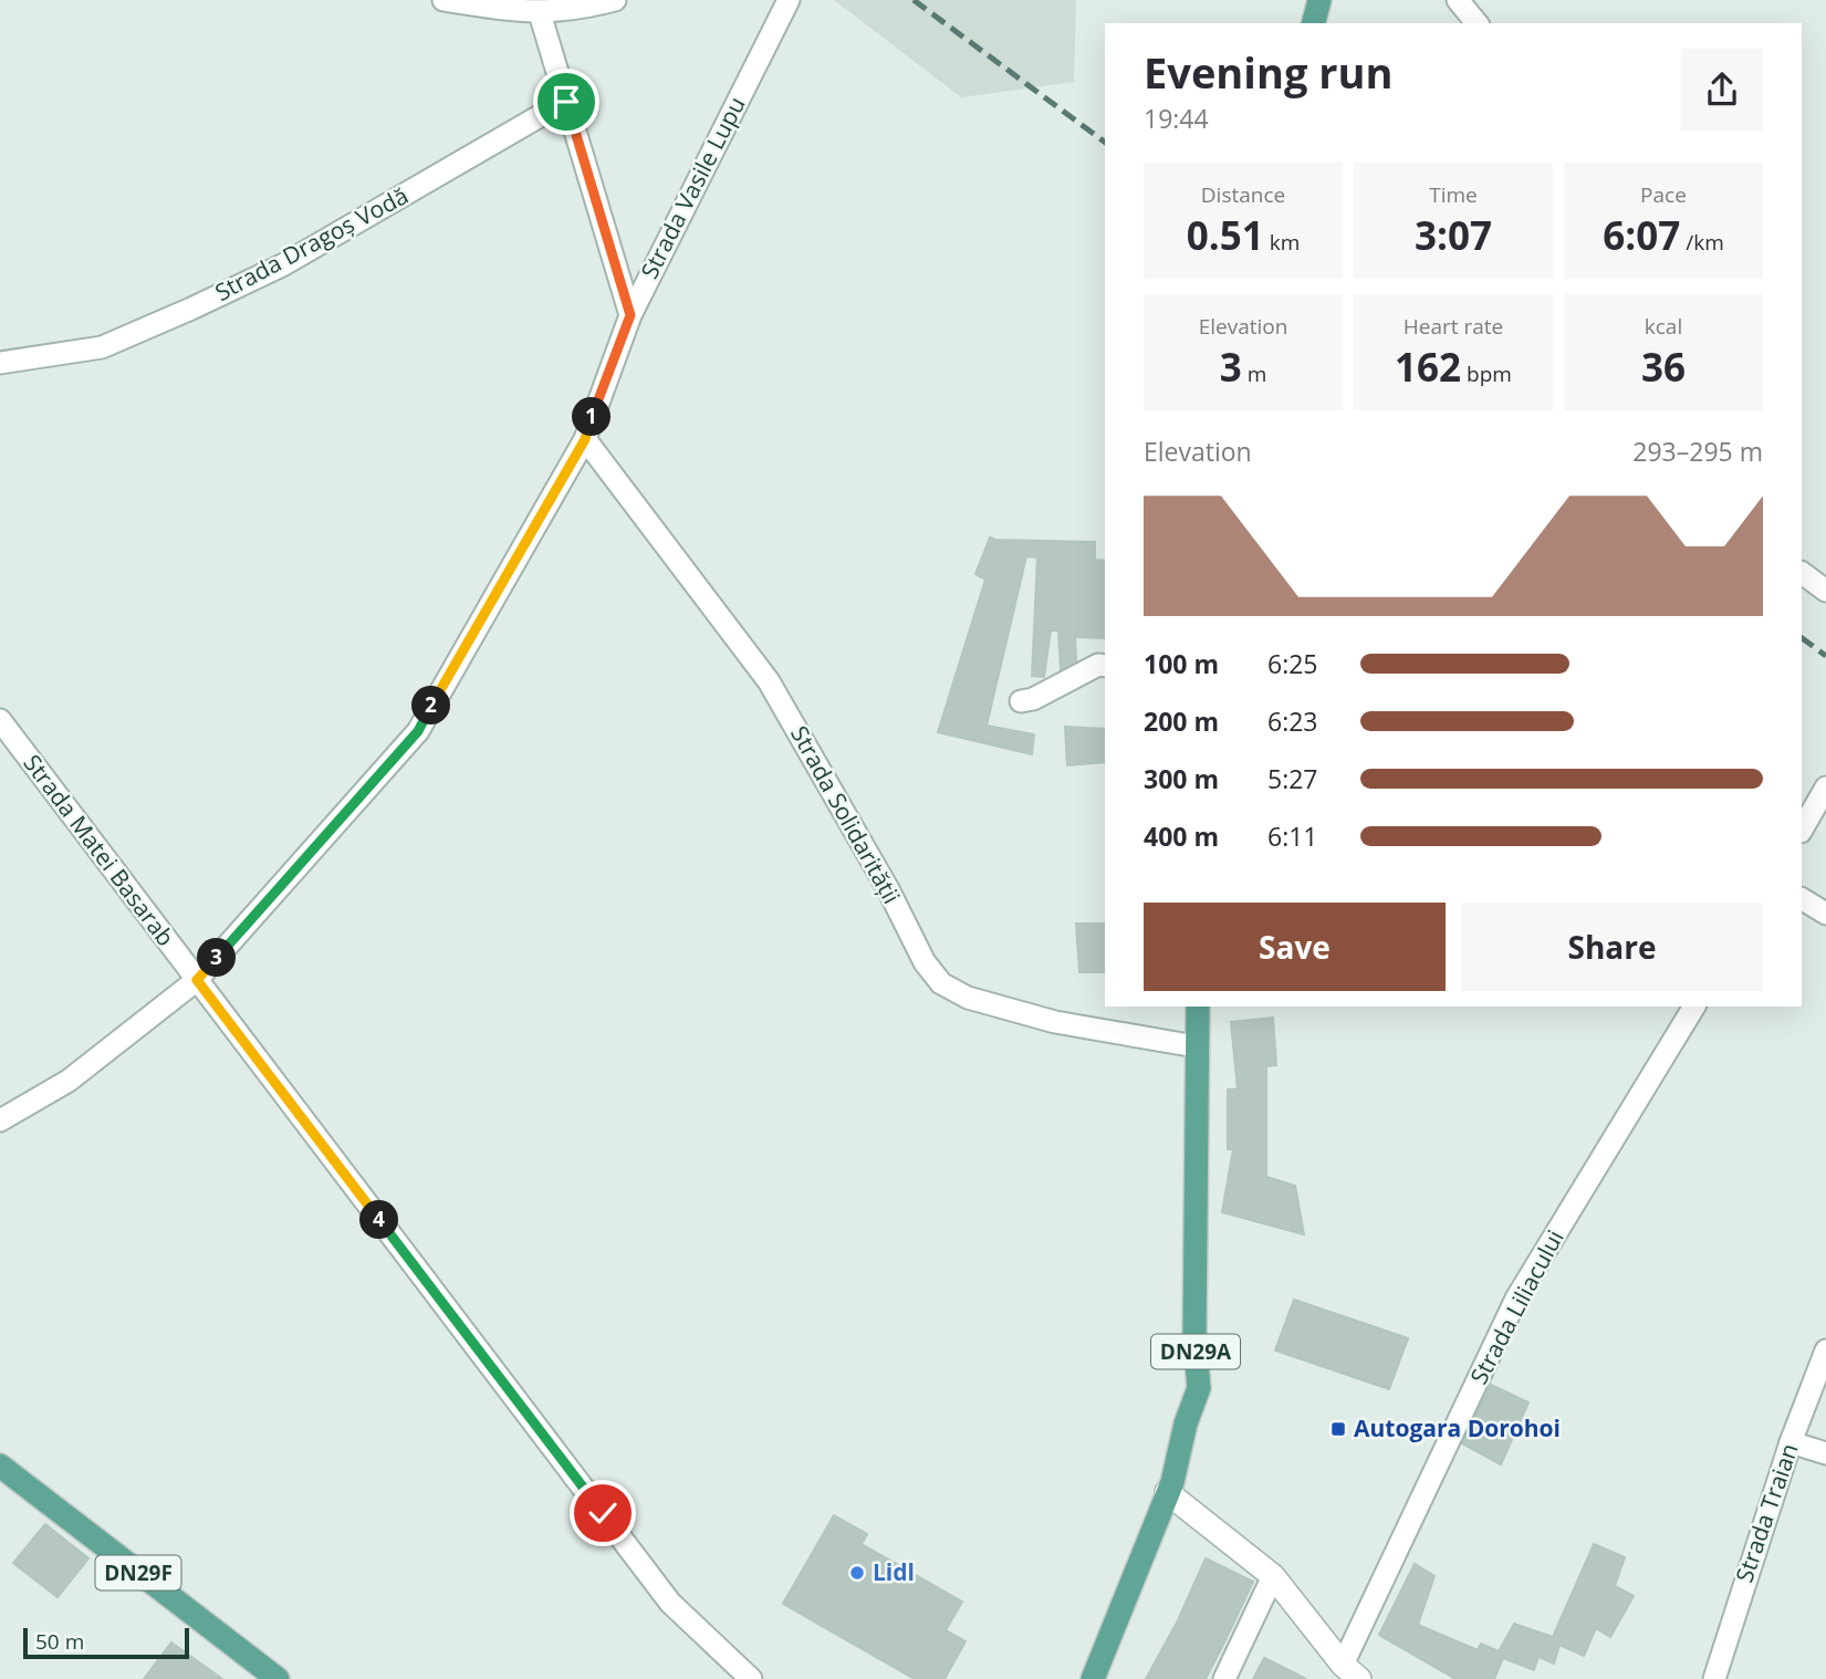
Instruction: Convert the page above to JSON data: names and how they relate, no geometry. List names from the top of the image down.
{
  "streets": {
    "main road": ["DN29A", "DN29F"],
    "street": [
      "Strada Vasile Lupu",
      "Strada Dragoș Vodă",
      "Strada Solidarității",
      "Strada Matei Basarab",
      "Strada Liliacului",
      "Strada Traian"
    ]
  },
  "crossings": [
    ["Strada Vasile Lupu", "Strada Solidarității"],
    ["Strada Vasile Lupu", "Strada Matei Basarab"],
    ["Strada Solidarității", "DN29A"]
  ],
  "places": {
    "transit": ["Autogara Dorohoi"],
    "other": ["Lidl"]
  },
  "scale_bar": "50 m",
  "page": {
    "heading": ["Evening run", "19:44"],
    "stats": [
      ["Distance", "0.51 km"],
      ["Time", "3:07"],
      ["Pace", "6:07 /km"],
      ["Elevation", "3 m"],
      ["Heart rate", "162 bpm"],
      ["kcal", "36"]
    ],
    "pins": [
      "1",
      "2",
      "3",
      "4"
    ],
    "chart": ["Elevation", "293–295 m"],
    "list": [
      {
        "name": "100 m",
        "note": "6:25"
      },
      {
        "name": "200 m",
        "note": "6:23"
      },
      {
        "name": "300 m",
        "note": "5:27"
      },
      {
        "name": "400 m",
        "note": "6:11"
      }
    ],
    "buttons": ["Save", "Share"],
    "scale": "50 m"
  }
}
